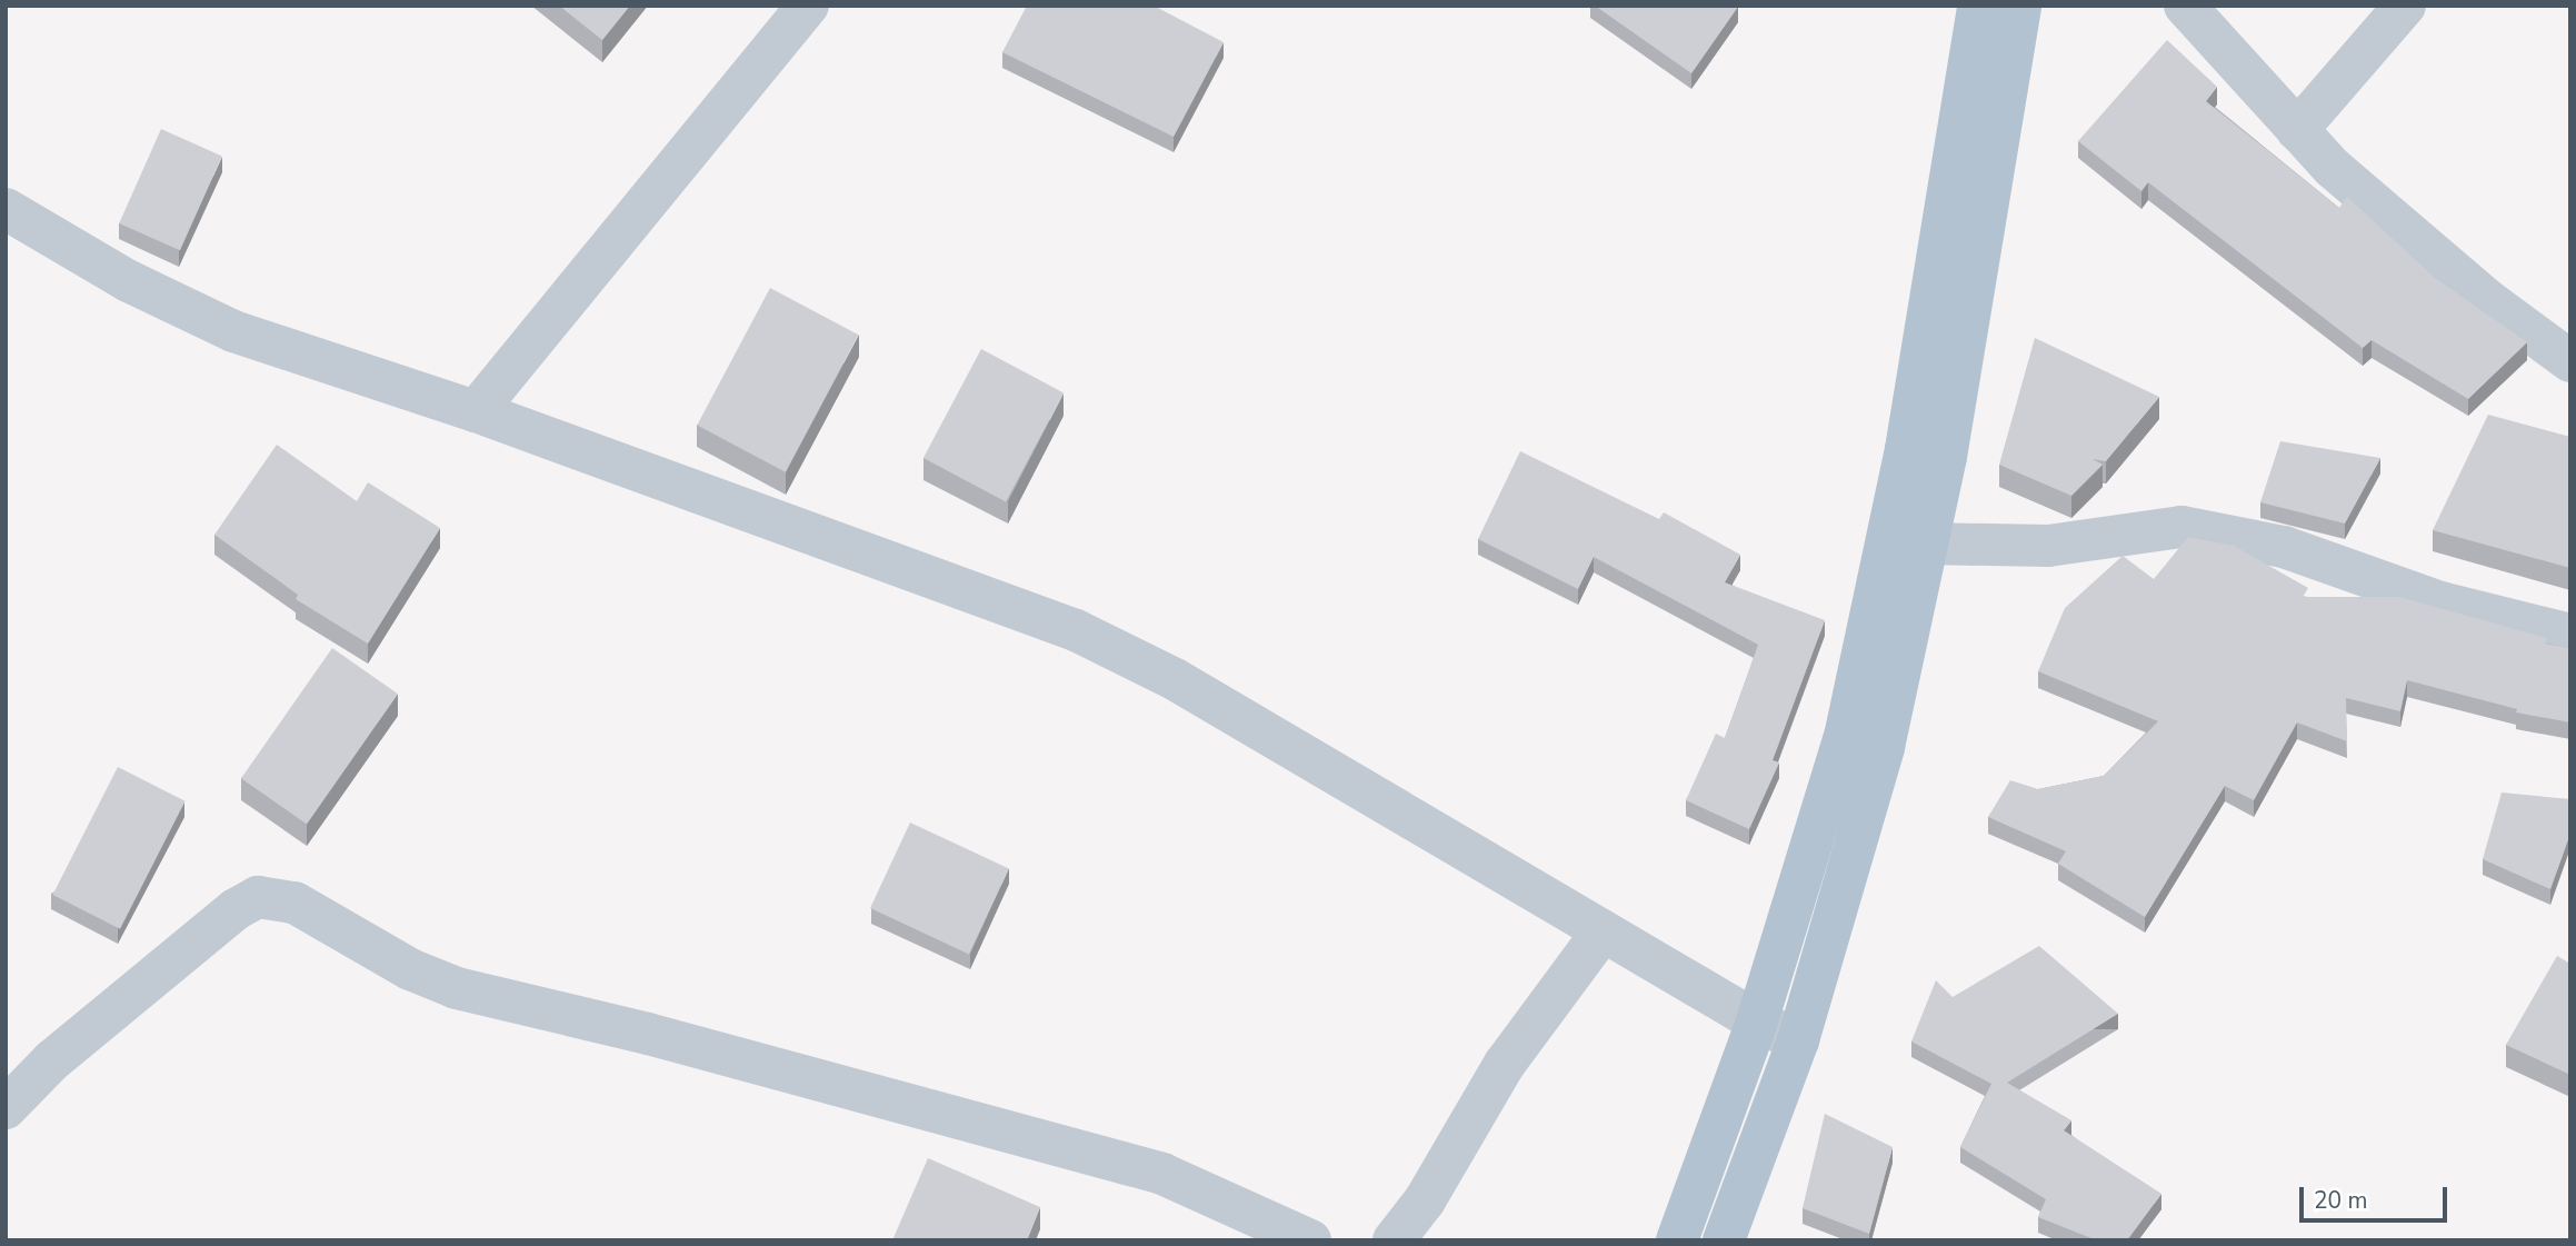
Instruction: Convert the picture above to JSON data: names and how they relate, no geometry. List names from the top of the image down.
{
  "scale_bar": "20 m"
}
